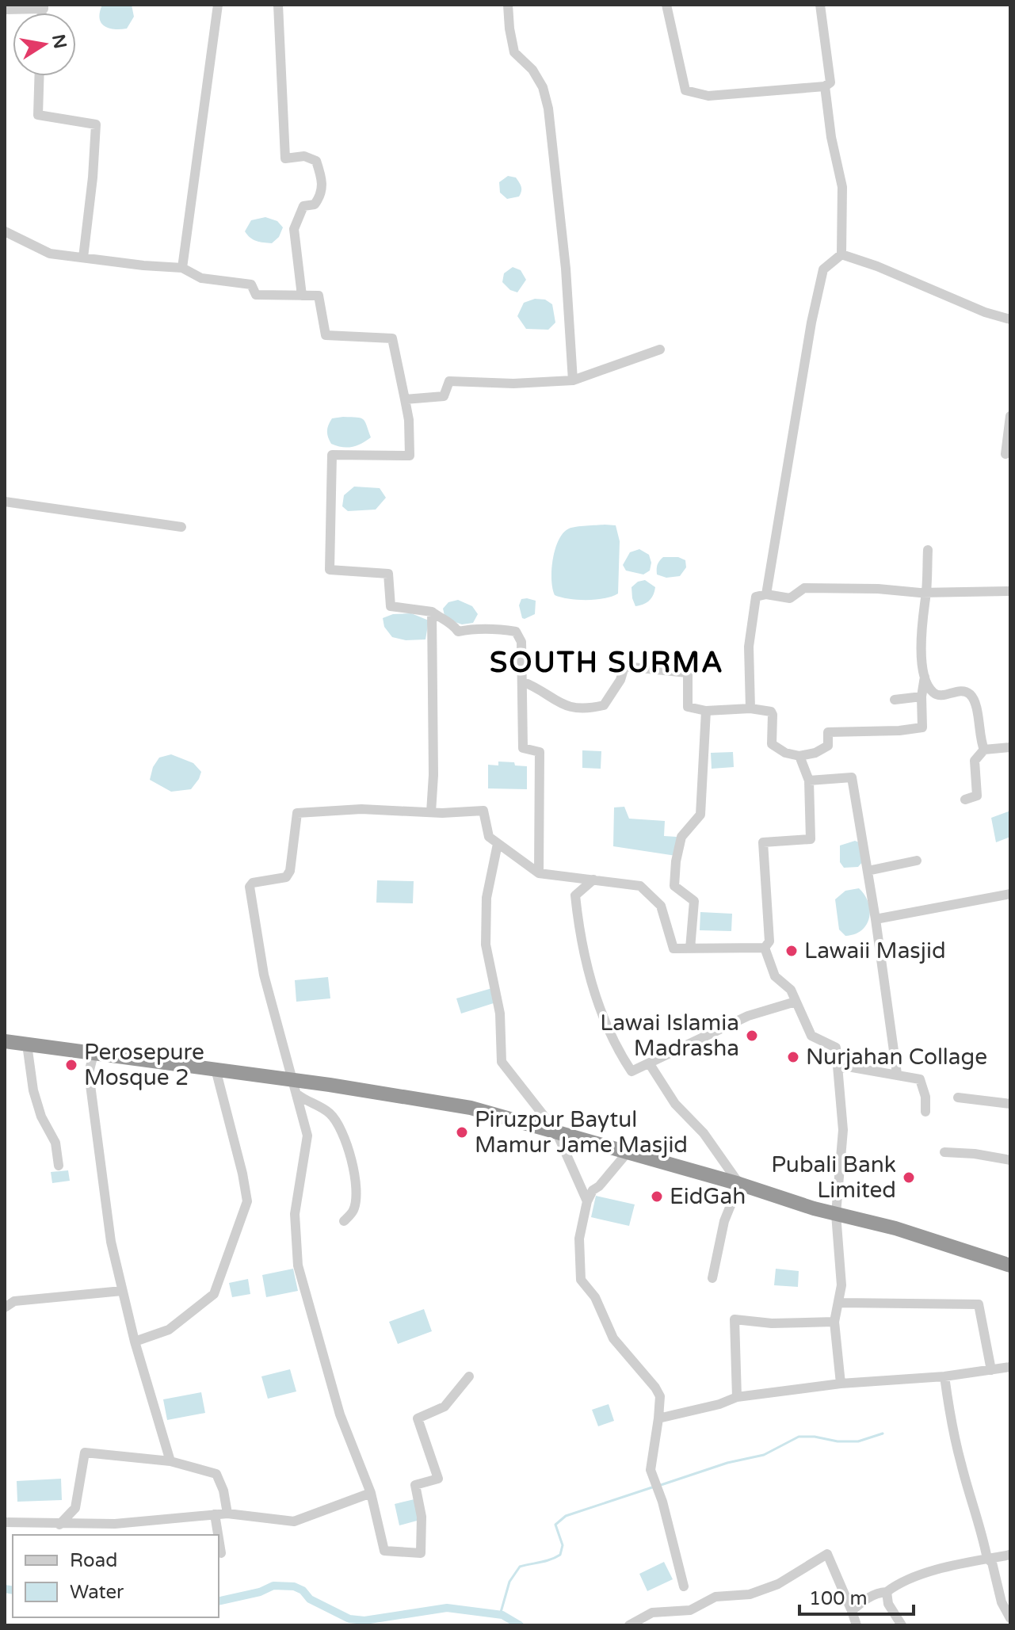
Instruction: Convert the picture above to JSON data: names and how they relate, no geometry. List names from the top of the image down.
{
  "districts": ["SOUTH SURMA"],
  "places": [
    "Lawaii Masjid",
    "Lawai Islamia Madrasha",
    "Nurjahan Collage",
    "Perosepure Mosque 2",
    "Piruzpur Baytul Mamur Jame Masjid",
    "Pubali Bank Limited",
    "EidGah"
  ],
  "legend": ["Road", "Water"],
  "scale_bar": "100 m",
  "north": "right"
}
